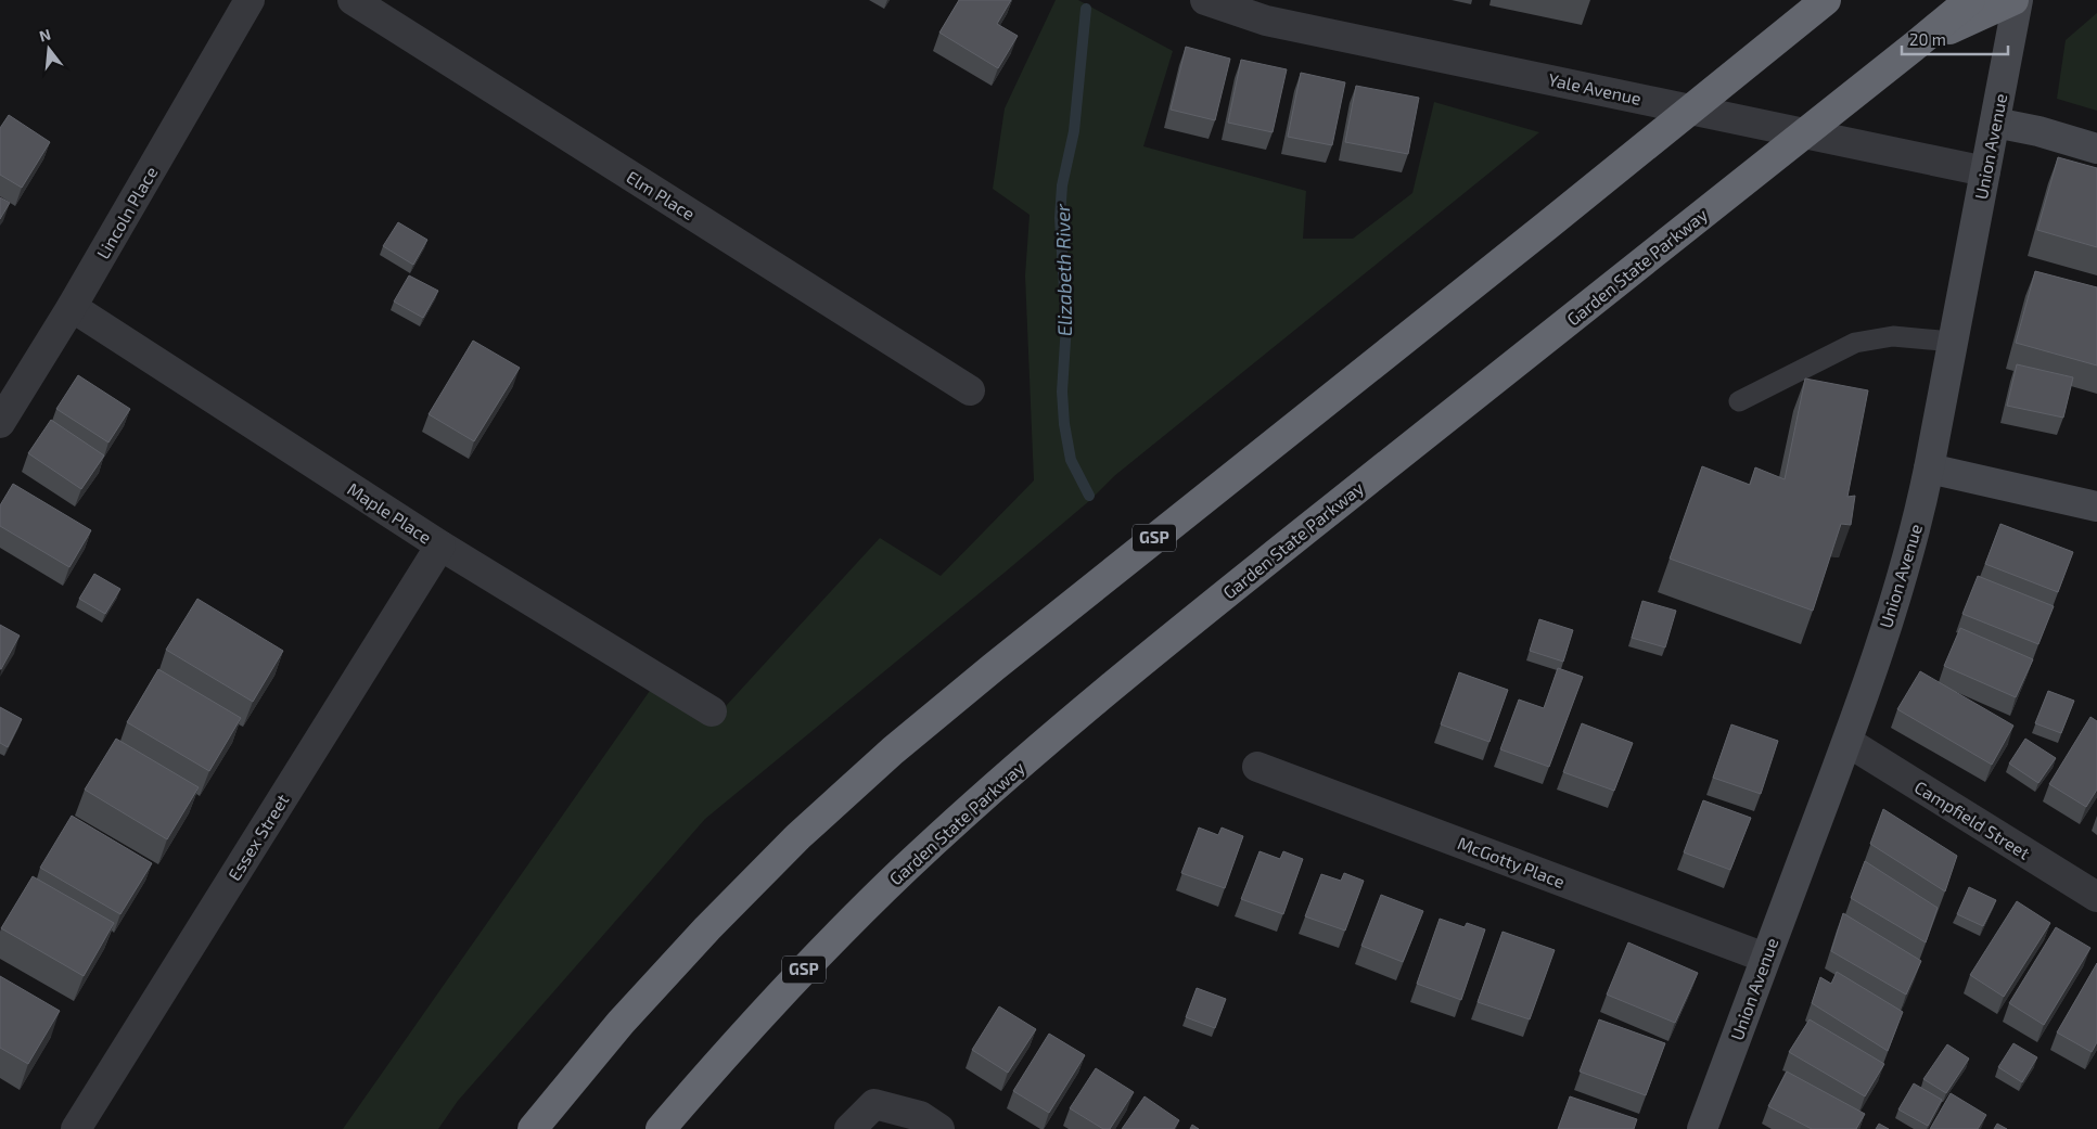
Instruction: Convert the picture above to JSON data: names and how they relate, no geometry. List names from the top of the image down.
{
  "streets": {
    "highway": ["Garden State Parkway", "GSP"],
    "main road": ["Union Avenue"],
    "street": [
      "Yale Avenue",
      "Elm Place",
      "Lincoln Place",
      "Maple Place",
      "Campfield Street",
      "Essex Street",
      "McGotty Place"
    ]
  },
  "crossings": [
    ["Yale Avenue", "Union Avenue"],
    ["Union Avenue", "Campfield Street"],
    ["Union Avenue", "McGotty Place"],
    ["Lincoln Place", "Maple Place"],
    ["Maple Place", "Essex Street"]
  ],
  "water": ["Elizabeth River"],
  "scale_bar": "20 m",
  "north": "top"
}
